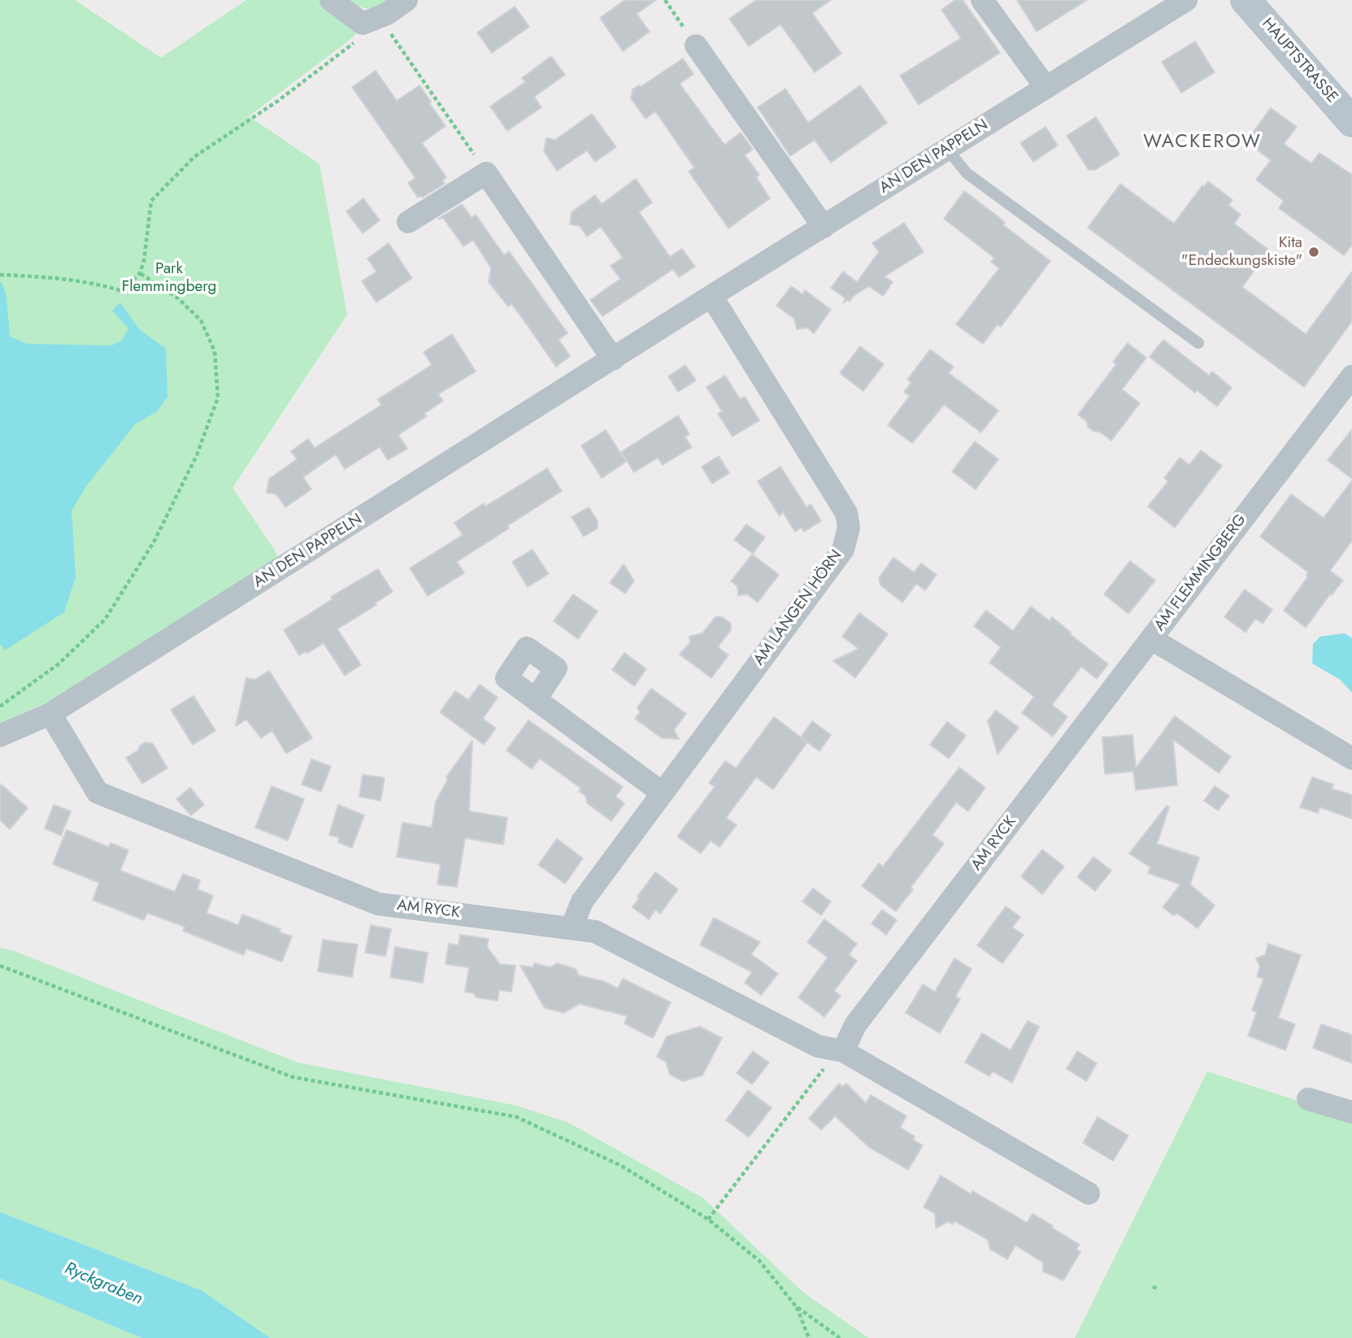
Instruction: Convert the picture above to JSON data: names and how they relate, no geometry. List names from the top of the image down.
{
  "streets": {
    "street": [
      "HAUPTSTRASSE",
      "AN DEN PAPPELN",
      "AM FLEMMINGBERG",
      "AM LANGEN HÖRN",
      "AM RYCK"
    ]
  },
  "crossings": [
    ["AN DEN PAPPELN", "AM LANGEN HÖRN"],
    ["AN DEN PAPPELN", "AM RYCK"],
    ["AM FLEMMINGBERG", "AM RYCK"],
    ["AM LANGEN HÖRN", "AM RYCK"]
  ],
  "districts": ["WACKEROW"],
  "water": ["Ryckgraben"],
  "parks": ["Park Flemmingberg"],
  "places": ["Kita \"Endeckungskiste\""]
}
